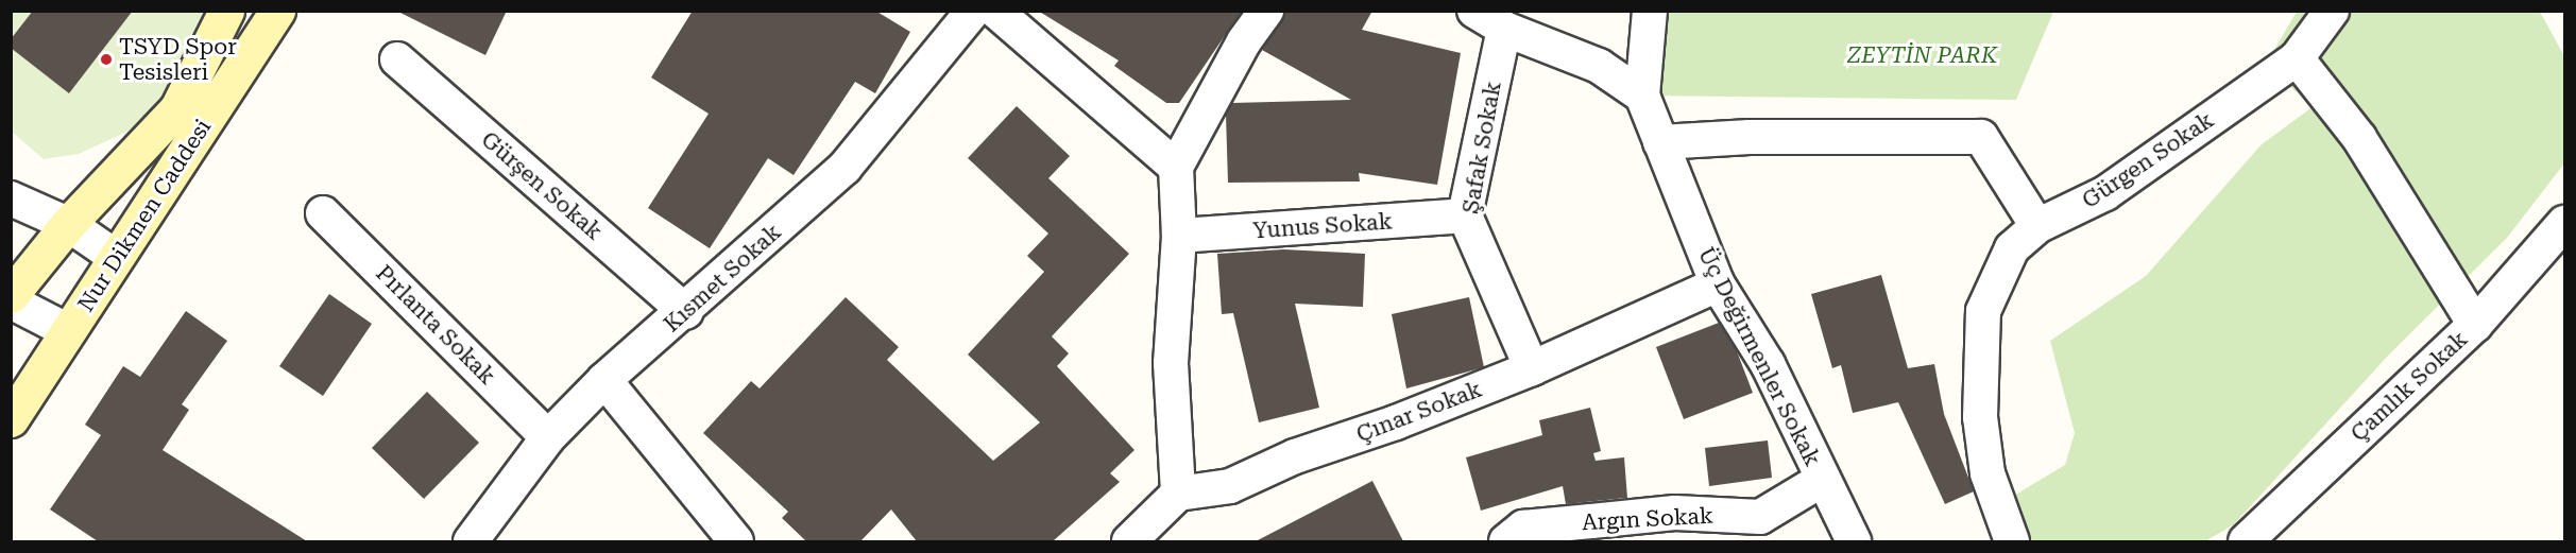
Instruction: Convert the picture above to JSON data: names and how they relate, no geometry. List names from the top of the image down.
{
  "streets": {
    "main road": ["Nur Dikmen Caddesi"],
    "street": [
      "Şafak Sokak",
      "Gürgen Sokak",
      "Gürşen Sokak",
      "Yunus Sokak",
      "Kısmet Sokak",
      "Pırlanta Sokak",
      "Üç Değirmenler Sokak",
      "Çamlık Sokak",
      "Çınar Sokak",
      "Argın Sokak"
    ]
  },
  "crossings": [
    ["Şafak Sokak", "Yunus Sokak"],
    ["Şafak Sokak", "Çınar Sokak"],
    ["Gürşen Sokak", "Kısmet Sokak"],
    ["Kısmet Sokak", "Pırlanta Sokak"],
    ["Üç Değirmenler Sokak", "Çınar Sokak"],
    ["Üç Değirmenler Sokak", "Argın Sokak"]
  ],
  "parks": ["ZEYTİN PARK"],
  "places": ["TSYD Spor Tesisleri"]
}
